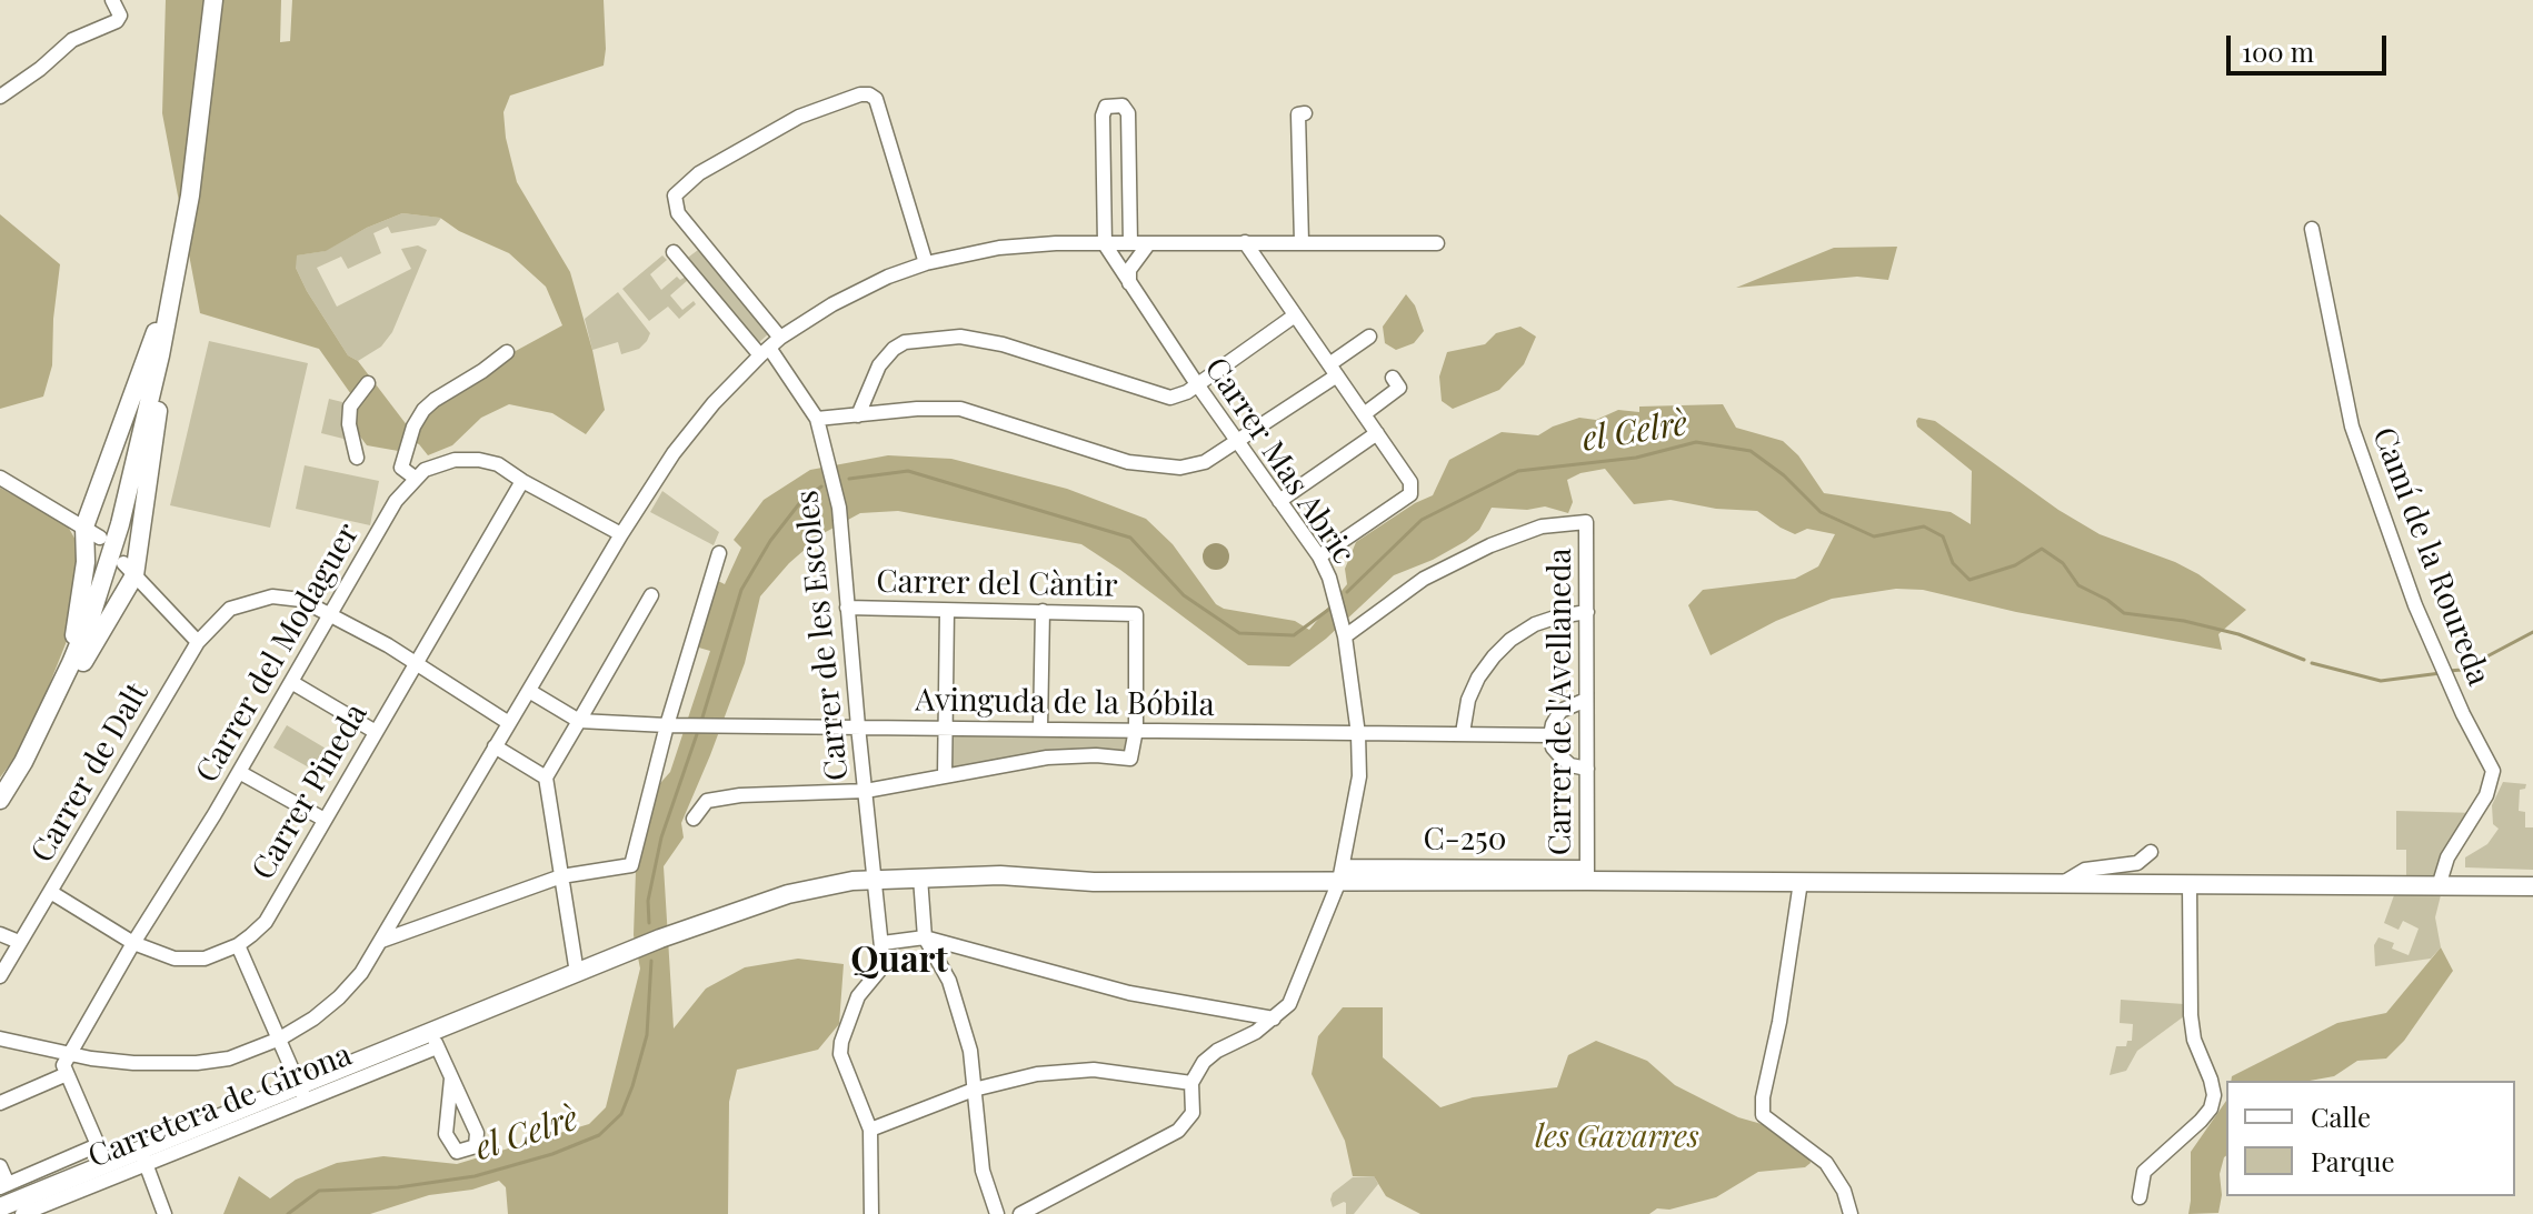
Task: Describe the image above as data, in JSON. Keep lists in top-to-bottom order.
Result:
{
  "streets": {
    "main road": ["C-250"],
    "street": [
      "Carrer Mas Abric",
      "Camí de la Roureda",
      "Carrer del Càntir",
      "Carrer de les Escoles",
      "Carrer del Modaguer",
      "Carrer de l'Avellaneda",
      "Avinguda de la Bóbila",
      "Carrer de Dalt",
      "Carrer Pineda",
      "Carretera de Girona"
    ]
  },
  "crossings": [
    ["Carrer Mas Abric", "Carrer de l'Avellaneda"],
    ["Carrer Mas Abric", "Avinguda de la Bóbila"],
    ["Carrer Mas Abric", "C-250"],
    ["Camí de la Roureda", "C-250"],
    ["Carrer del Càntir", "Carrer de les Escoles"],
    ["Carrer del Càntir", "Avinguda de la Bóbila"],
    ["Carrer de les Escoles", "Avinguda de la Bóbila"],
    ["Carrer de les Escoles", "C-250"],
    ["Carrer del Modaguer", "Carrer de Dalt"],
    ["Carrer del Modaguer", "Carrer Pineda"],
    ["Carrer de l'Avellaneda", "C-250"],
    ["Carrer de Dalt", "Carrer Pineda"],
    ["C-250", "Carretera de Girona"]
  ],
  "districts": ["Quart"],
  "water": ["el Celrè"],
  "parks": ["les Gavarres"],
  "legend": ["Calle", "Parque"],
  "scale_bar": "100 m"
}
